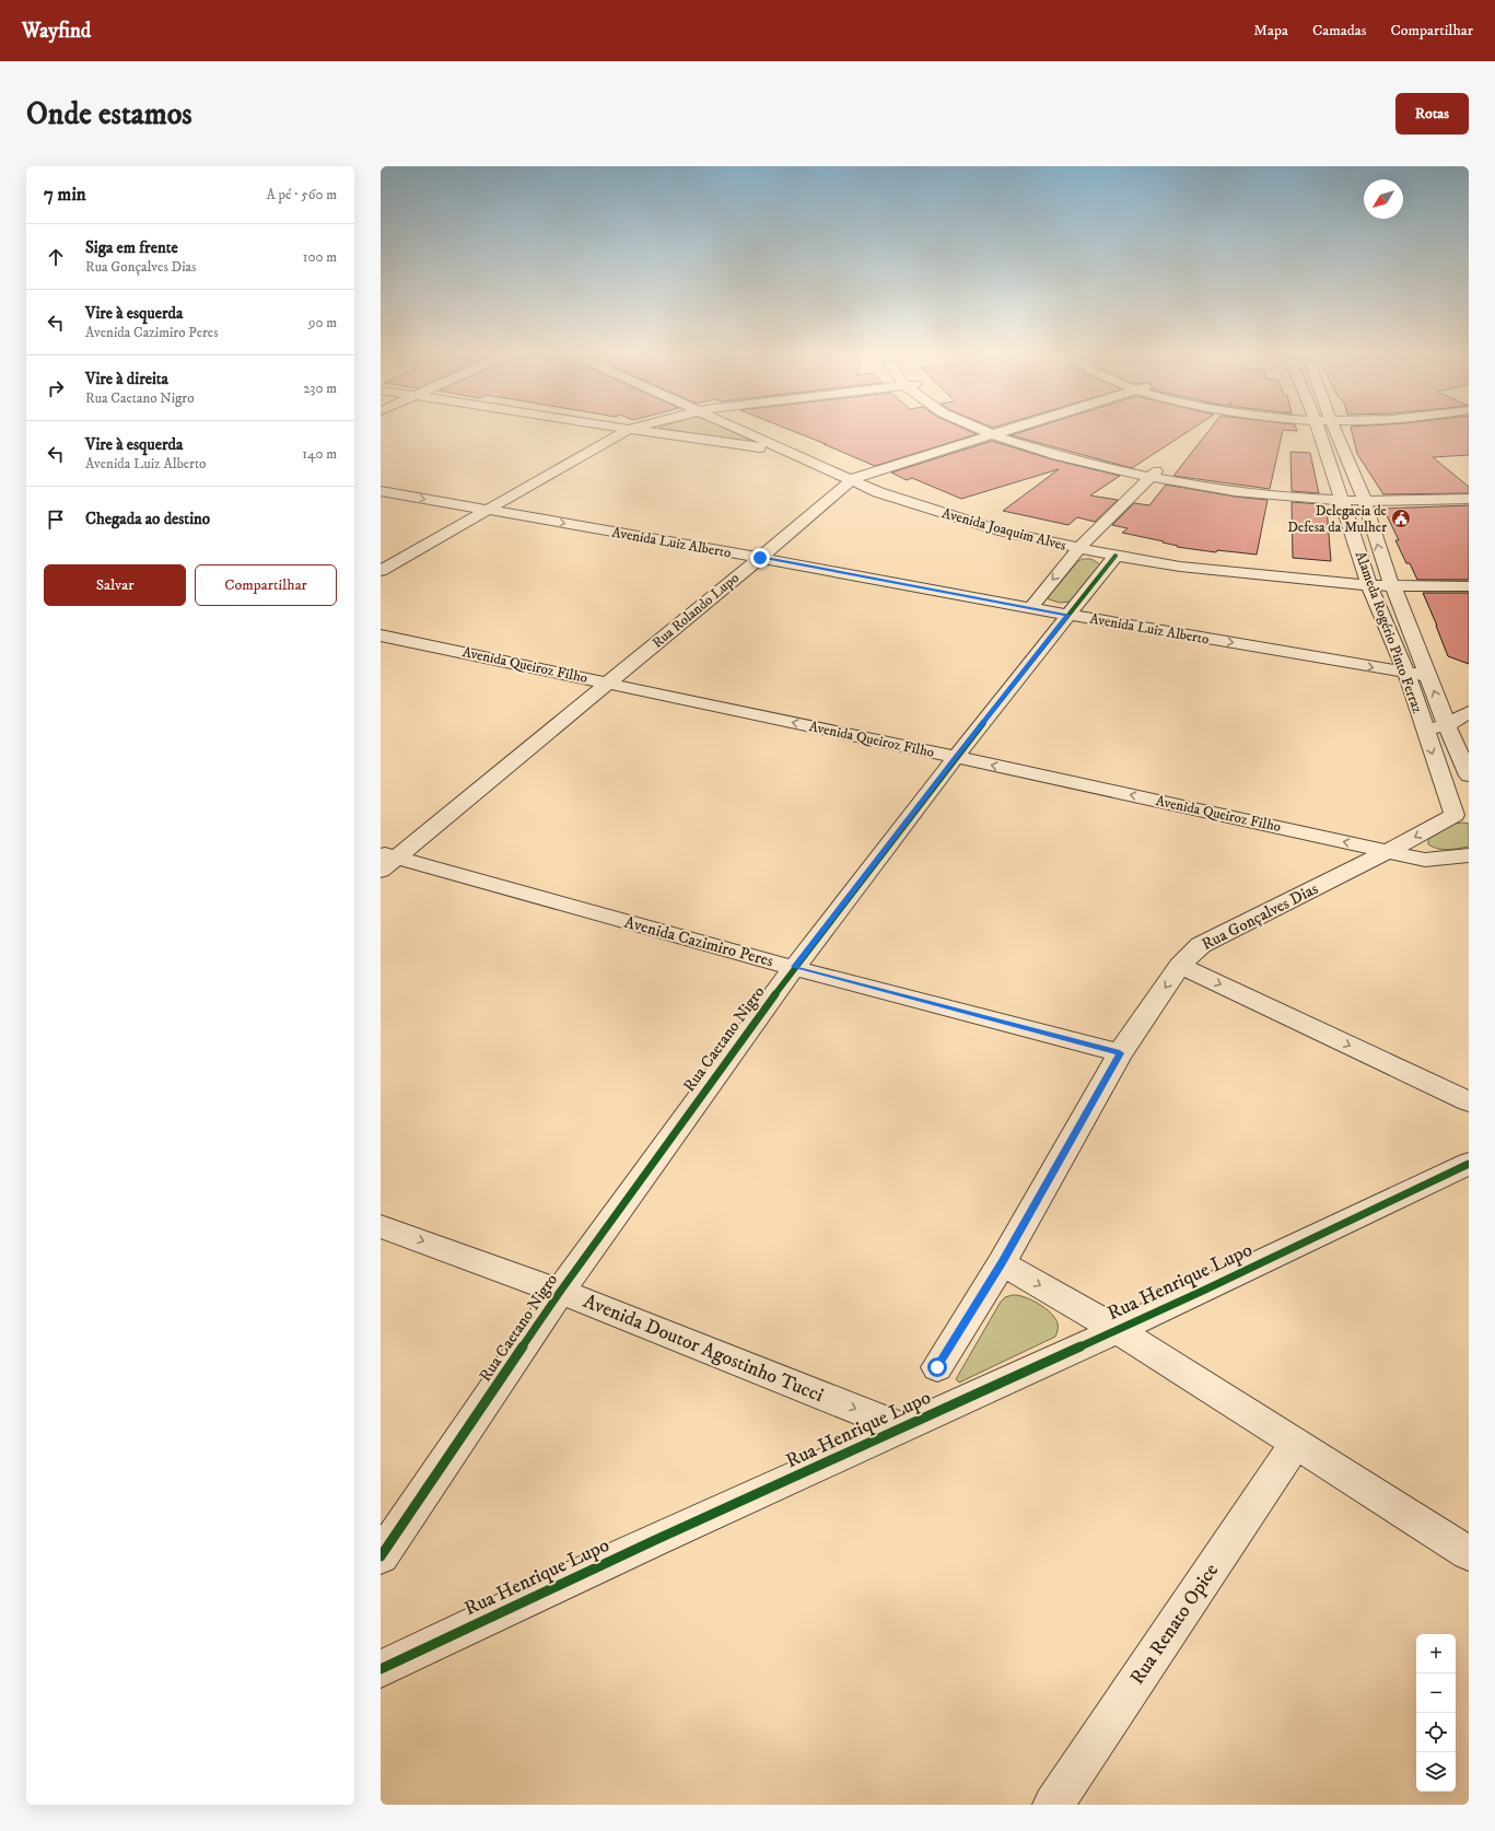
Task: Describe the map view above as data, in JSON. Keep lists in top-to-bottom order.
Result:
{
  "streets": {
    "street": [
      "Avenida Joaquim Alves",
      "Avenida Luiz Alberto",
      "Rua Rolando Lupo",
      "Alameda Rogério Pinto Ferraz",
      "Avenida Queiroz Filho",
      "Rua Gonçalves Dias",
      "Avenida Cazimiro Peres",
      "Rua Caetano Nigro",
      "Rua Henrique Lupo",
      "Avenida Doutor Agostinho Tucci",
      "Rua Renato Opice"
    ]
  },
  "crossings": [
    ["Avenida Joaquim Alves", "Rua Rolando Lupo"],
    ["Avenida Joaquim Alves", "Alameda Rogério Pinto Ferraz"],
    ["Avenida Joaquim Alves", "Rua Caetano Nigro"],
    ["Avenida Luiz Alberto", "Rua Rolando Lupo"],
    ["Avenida Luiz Alberto", "Alameda Rogério Pinto Ferraz"],
    ["Avenida Luiz Alberto", "Rua Caetano Nigro"],
    ["Rua Rolando Lupo", "Avenida Queiroz Filho"],
    ["Rua Rolando Lupo", "Avenida Cazimiro Peres"],
    ["Alameda Rogério Pinto Ferraz", "Rua Gonçalves Dias"],
    ["Avenida Queiroz Filho", "Rua Gonçalves Dias"],
    ["Avenida Queiroz Filho", "Rua Caetano Nigro"],
    ["Rua Gonçalves Dias", "Avenida Cazimiro Peres"],
    ["Avenida Cazimiro Peres", "Rua Caetano Nigro"],
    ["Rua Caetano Nigro", "Avenida Doutor Agostinho Tucci"],
    ["Rua Henrique Lupo", "Avenida Doutor Agostinho Tucci"]
  ],
  "one_way": ["Avenida Queiroz Filho", "Avenida Doutor Agostinho Tucci"],
  "places": {
    "public building": ["Delegacia de Defesa da Mulher"]
  },
  "north": "bottom left",
  "page": {
    "header": "Wayfind",
    "nav": ["Mapa", "Camadas", "Compartilhar"],
    "buttons": [
      "Rotas",
      ["Salvar", "Compartilhar"]
    ],
    "title": "Onde estamos",
    "heading": ["7 min", "A pé · 560 m"],
    "list": [
      ["Siga em frente", "Rua Gonçalves Dias", "100 m"],
      ["Vire à esquerda", "Avenida Cazimiro Peres", "90 m"],
      ["Vire à direita", "Rua Caetano Nigro", "230 m"],
      ["Vire à esquerda", "Avenida Luiz Alberto", "140 m"],
      "Chegada ao destino"
    ],
    "map_buttons": ["+", "−"]
  }
}
